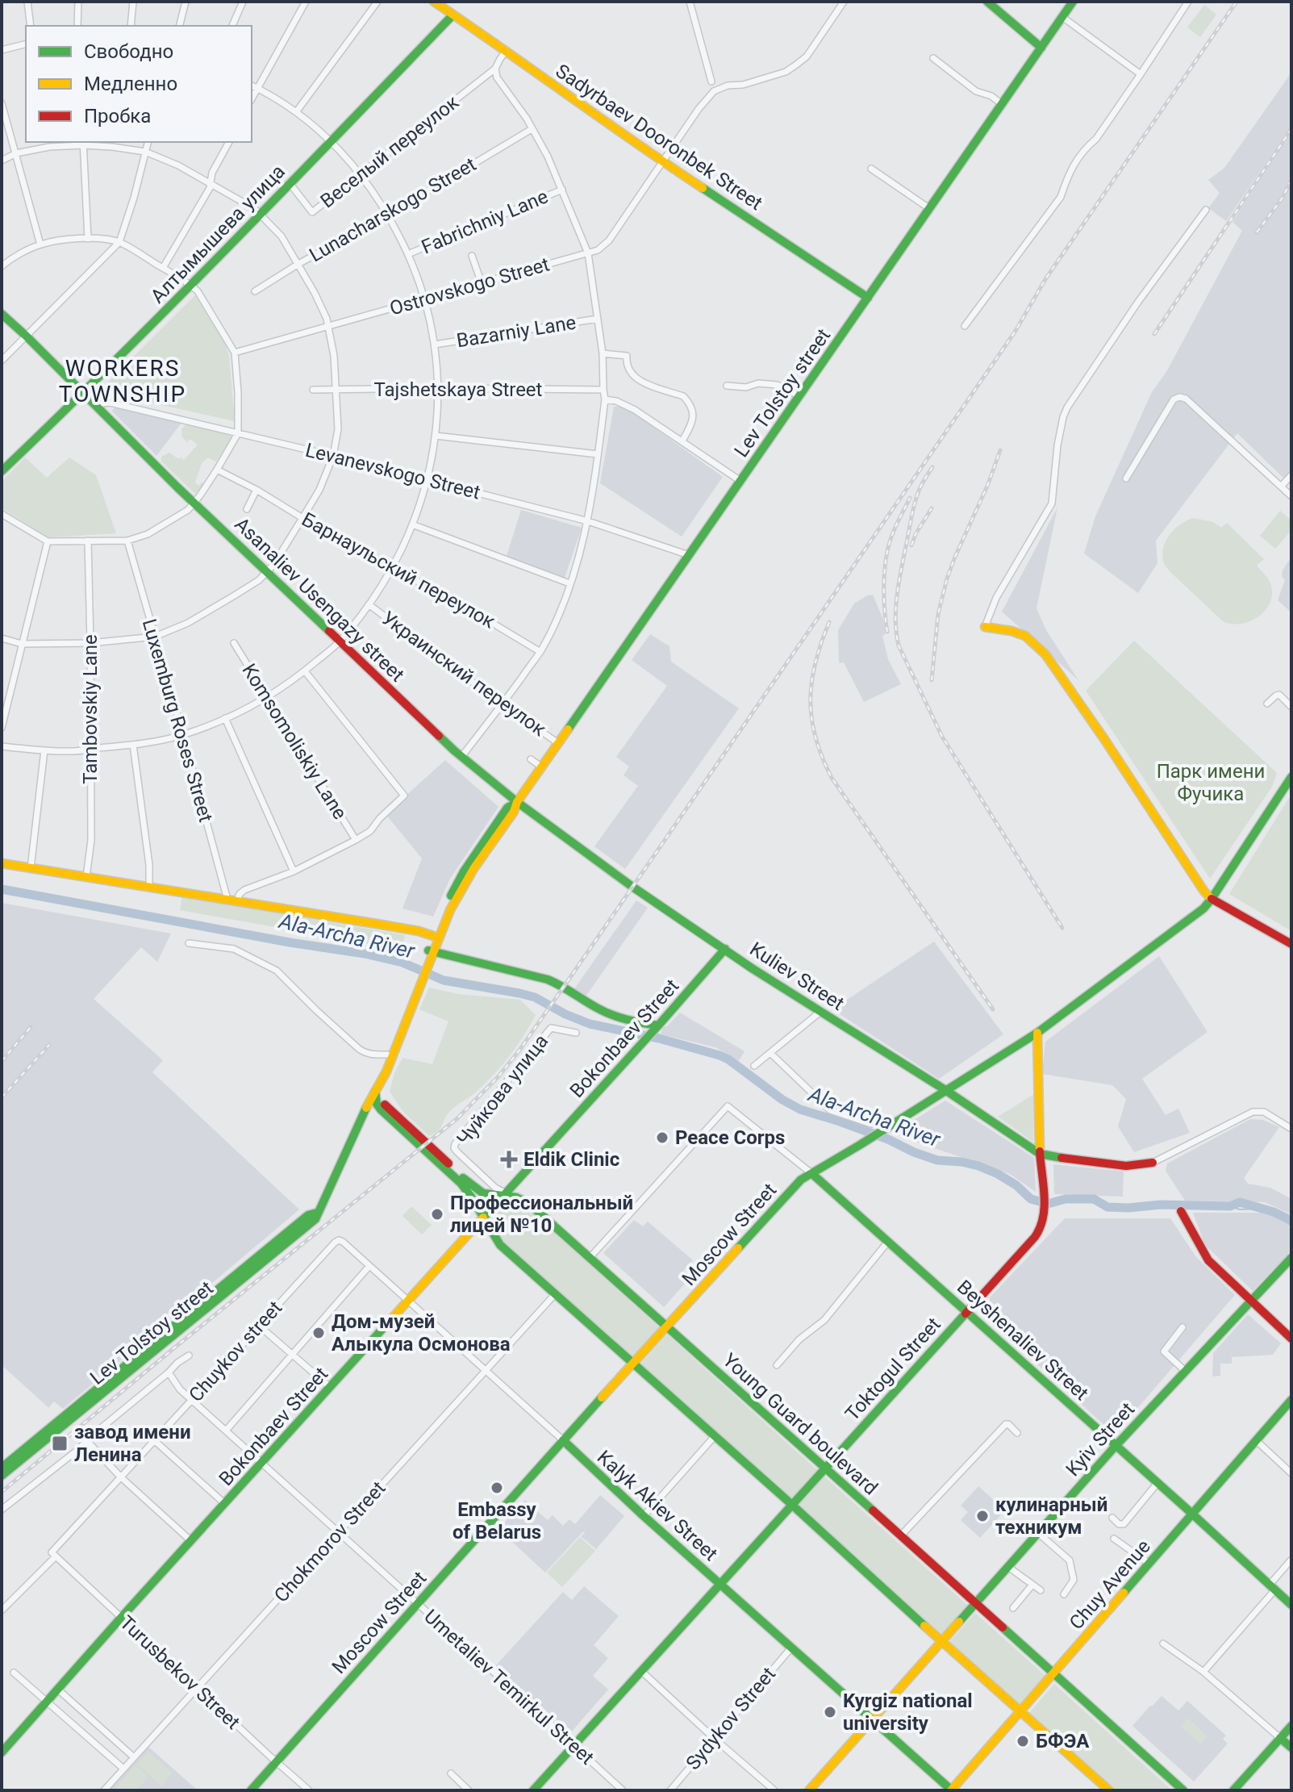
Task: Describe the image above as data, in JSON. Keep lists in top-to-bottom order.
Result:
{
  "streets": {
    "main road": [
      "Sadyrbaev Dooronbek Street",
      "Алтымышева улица",
      "Lev Tolstoy street",
      "Asanaliev Usengazy street",
      "Kuliev Street",
      "Bokonbaev Street",
      "Moscow Street",
      "Beyshenaliev Street",
      "Toktogul Street",
      "Young Guard boulevard",
      "Kyiv Street",
      "Kalyk Akiev Street",
      "Chuy Avenue"
    ],
    "street": [
      "Веселый переулок",
      "Lunacharskogo Street",
      "Fabrichniy Lane",
      "Ostrovskogo Street",
      "Bazarniy Lane",
      "Tajshetskaya Street",
      "Levanevskogo Street",
      "Барнаульский переулок",
      "Украинский переулок",
      "Tambovskiy Lane",
      "Luxemburg Roses Street",
      "Komsomoliskiy Lane",
      "Чуйкова улица",
      "Chuykov street",
      "Chokmorov Street",
      "Turusbekov Street",
      "Umetaliev Temirkul Street",
      "Sydykov Street"
    ]
  },
  "crossings": [
    ["Sadyrbaev Dooronbek Street", "Алтымышева улица"],
    ["Sadyrbaev Dooronbek Street", "Ostrovskogo Street"],
    ["Sadyrbaev Dooronbek Street", "Lev Tolstoy street"],
    ["Веселый переулок", "Алтымышева улица"],
    ["Алтымышева улица", "Asanaliev Usengazy street"],
    ["Lev Tolstoy street", "Levanevskogo Street"],
    ["Lev Tolstoy street", "Asanaliev Usengazy street"],
    ["Lev Tolstoy street", "Украинский переулок"],
    ["Levanevskogo Street", "Asanaliev Usengazy street"],
    ["Asanaliev Usengazy street", "Kuliev Street"],
    ["Kuliev Street", "Bokonbaev Street"],
    ["Kuliev Street", "Moscow Street"],
    ["Kuliev Street", "Toktogul Street"],
    ["Bokonbaev Street", "Чуйкова улица"],
    ["Bokonbaev Street", "Young Guard boulevard"],
    ["Bokonbaev Street", "Kalyk Akiev Street"],
    ["Bokonbaev Street", "Turusbekov Street"],
    ["Bokonbaev Street", "Umetaliev Temirkul Street"],
    ["Чуйкова улица", "Young Guard boulevard"],
    ["Moscow Street", "Beyshenaliev Street"],
    ["Moscow Street", "Toktogul Street"],
    ["Moscow Street", "Young Guard boulevard"],
    ["Moscow Street", "Kalyk Akiev Street"],
    ["Moscow Street", "Turusbekov Street"],
    ["Moscow Street", "Umetaliev Temirkul Street"],
    ["Beyshenaliev Street", "Toktogul Street"],
    ["Beyshenaliev Street", "Young Guard boulevard"],
    ["Beyshenaliev Street", "Kyiv Street"],
    ["Beyshenaliev Street", "Chuy Avenue"],
    ["Chuykov street", "Kalyk Akiev Street"],
    ["Chuykov street", "Turusbekov Street"],
    ["Chuykov street", "Umetaliev Temirkul Street"],
    ["Toktogul Street", "Young Guard boulevard"],
    ["Toktogul Street", "Kalyk Akiev Street"],
    ["Toktogul Street", "Umetaliev Temirkul Street"],
    ["Young Guard boulevard", "Kyiv Street"],
    ["Young Guard boulevard", "Chuy Avenue"],
    ["Kyiv Street", "Kalyk Akiev Street"],
    ["Kalyk Akiev Street", "Chokmorov Street"],
    ["Kalyk Akiev Street", "Chuy Avenue"],
    ["Kalyk Akiev Street", "Sydykov Street"],
    ["Chokmorov Street", "Turusbekov Street"],
    ["Chokmorov Street", "Umetaliev Temirkul Street"]
  ],
  "districts": ["WORKERS TOWNSHIP"],
  "water": ["Ala-Archa River"],
  "parks": ["Парк имени Фучика"],
  "places": {
    "other": [
      "Peace Corps",
      "Профессиональный лицей №10",
      "Дом-музей Алыкула Осмонова",
      "Embassy of Belarus",
      "кулинарный техникум",
      "Kyrgiz national university",
      "БФЭА"
    ],
    "health": ["Eldik Clinic"],
    "transit": ["завод имени Ленина"]
  },
  "legend": ["Свободно", "Медленно", "Пробка"]
}
